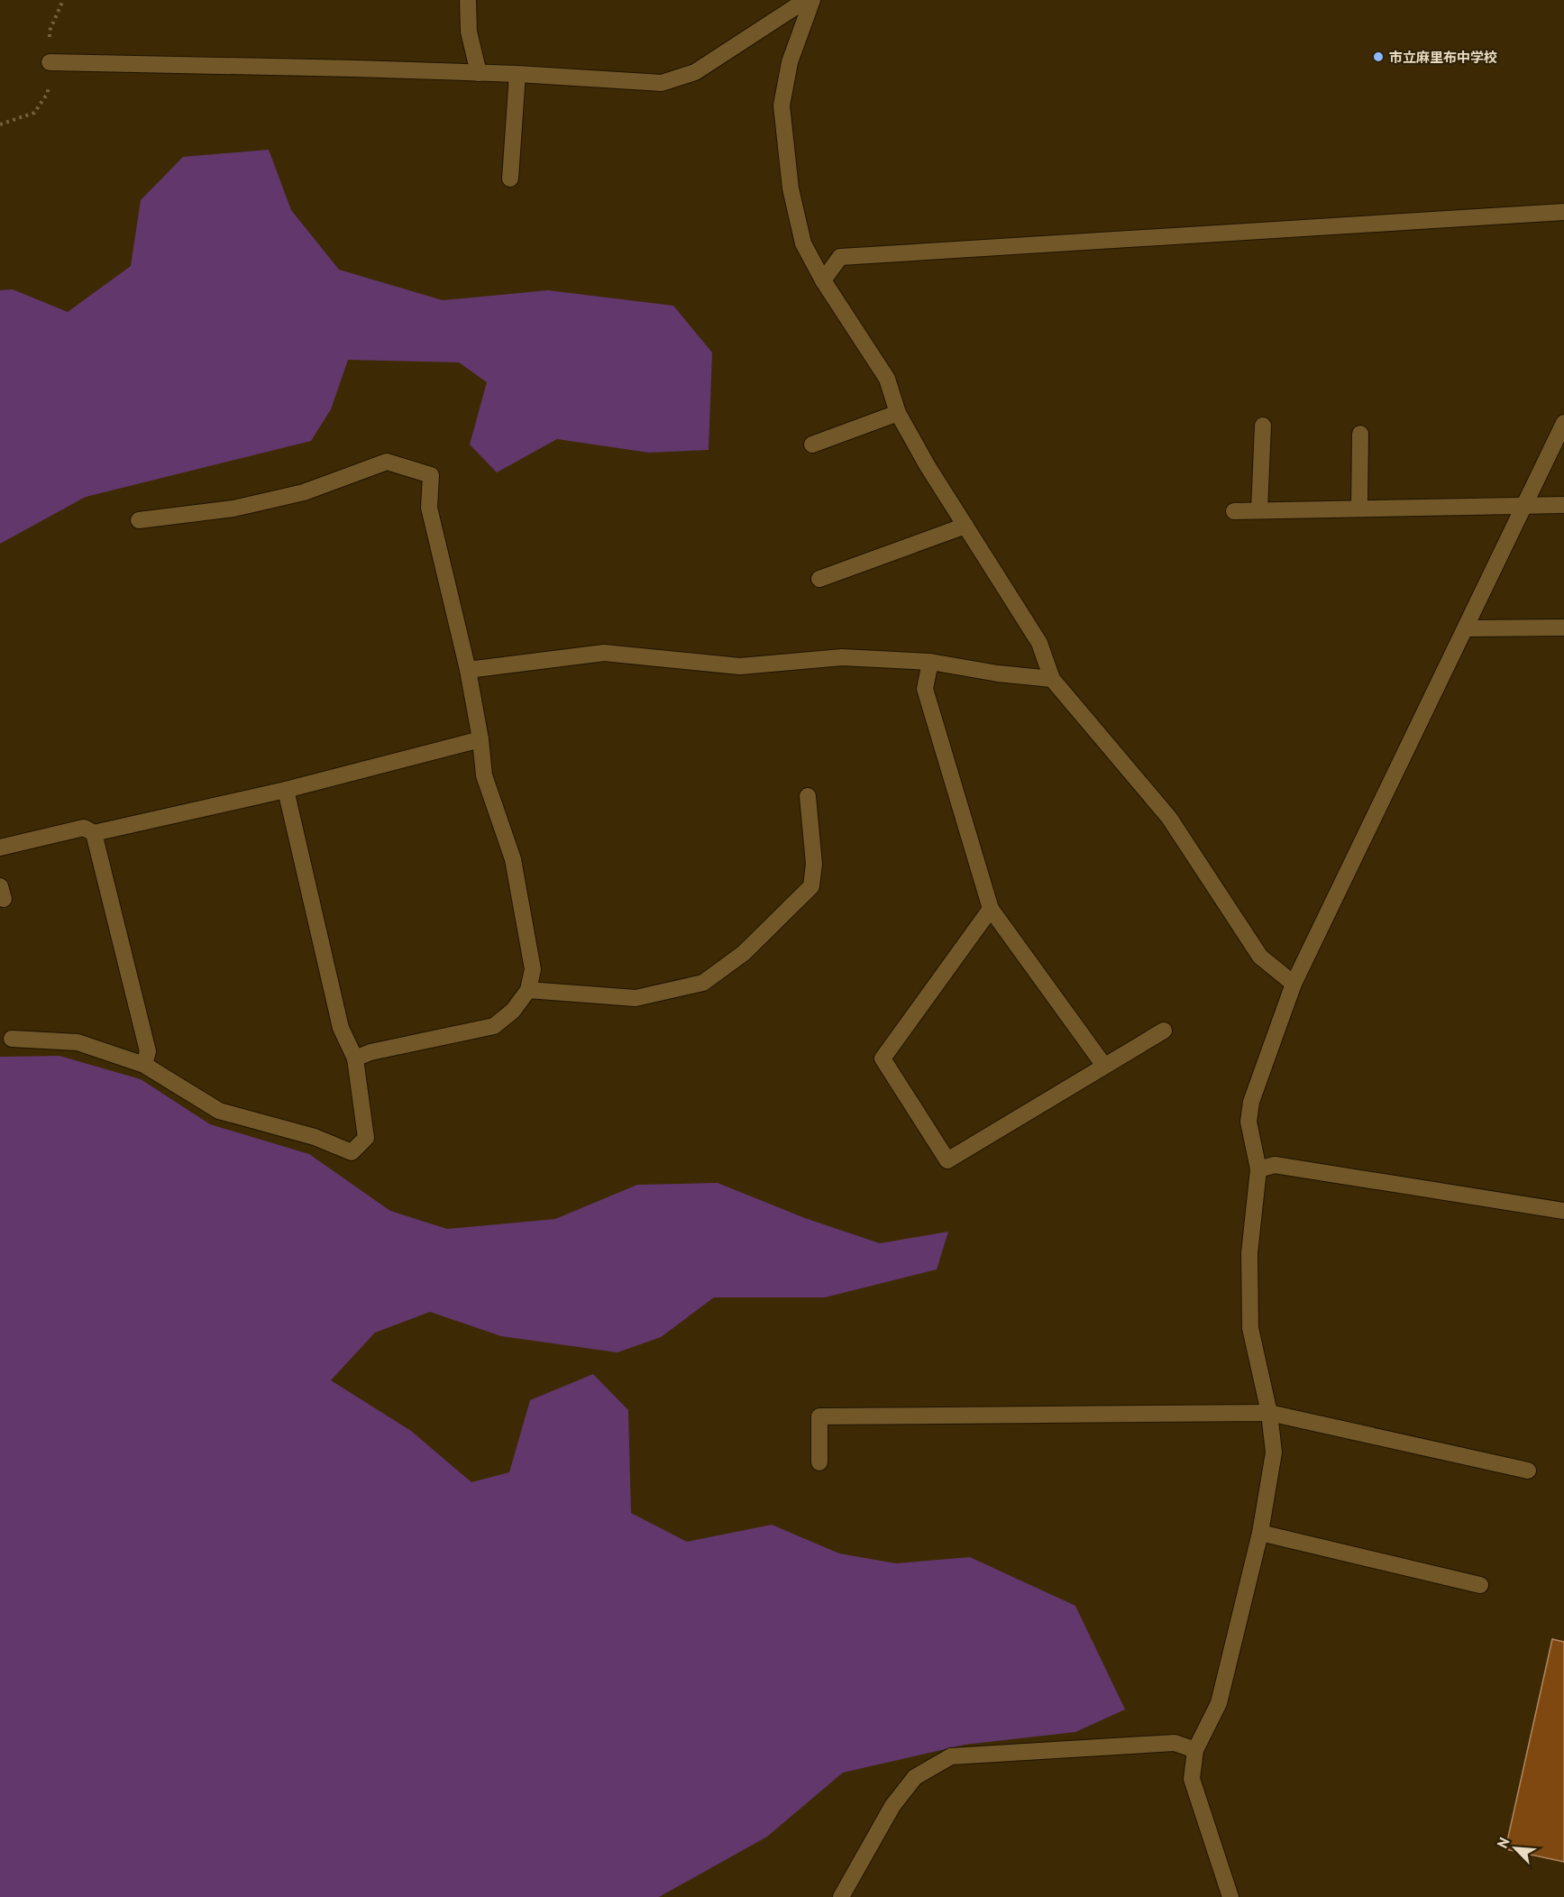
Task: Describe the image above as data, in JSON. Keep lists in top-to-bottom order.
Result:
{
  "places": ["市立麻里布中学校"],
  "north": "top left"
}
